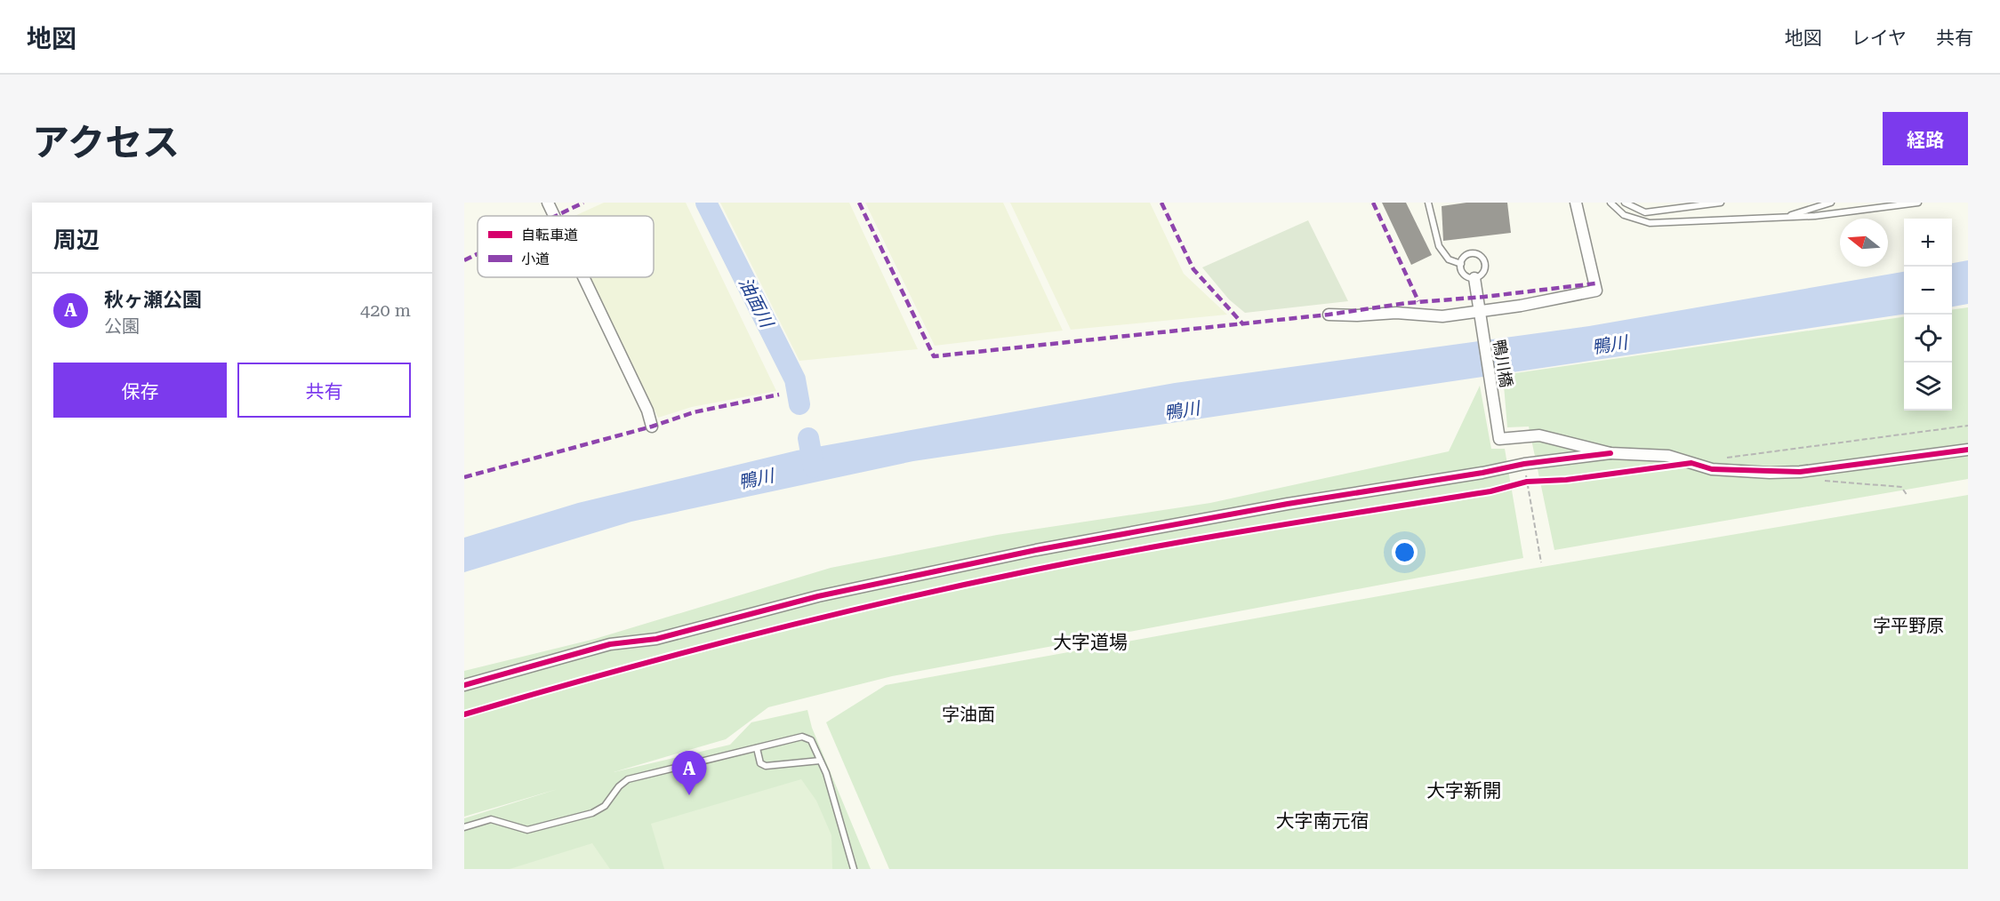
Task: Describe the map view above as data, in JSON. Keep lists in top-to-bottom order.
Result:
{
  "streets": {
    "street": ["鴨川橋"]
  },
  "districts": [
    "字平野原",
    "大字道場",
    "字油面",
    "大字新開",
    "大字南元宿"
  ],
  "water": ["油面川", "鴨川"],
  "legend": ["自転車道", "小道"],
  "north": "left",
  "page": {
    "header": "地図",
    "nav": ["地図", "レイヤ", "共有"],
    "title": "アクセス",
    "buttons": [
      "経路",
      ["保存", "共有"]
    ],
    "heading": "周辺",
    "map_buttons": ["+", "−"],
    "list": [
      {
        "mark": "A",
        "name": "秋ヶ瀬公園",
        "note": "公園",
        "value": "420 m"
      }
    ],
    "pins": "A"
  }
}
